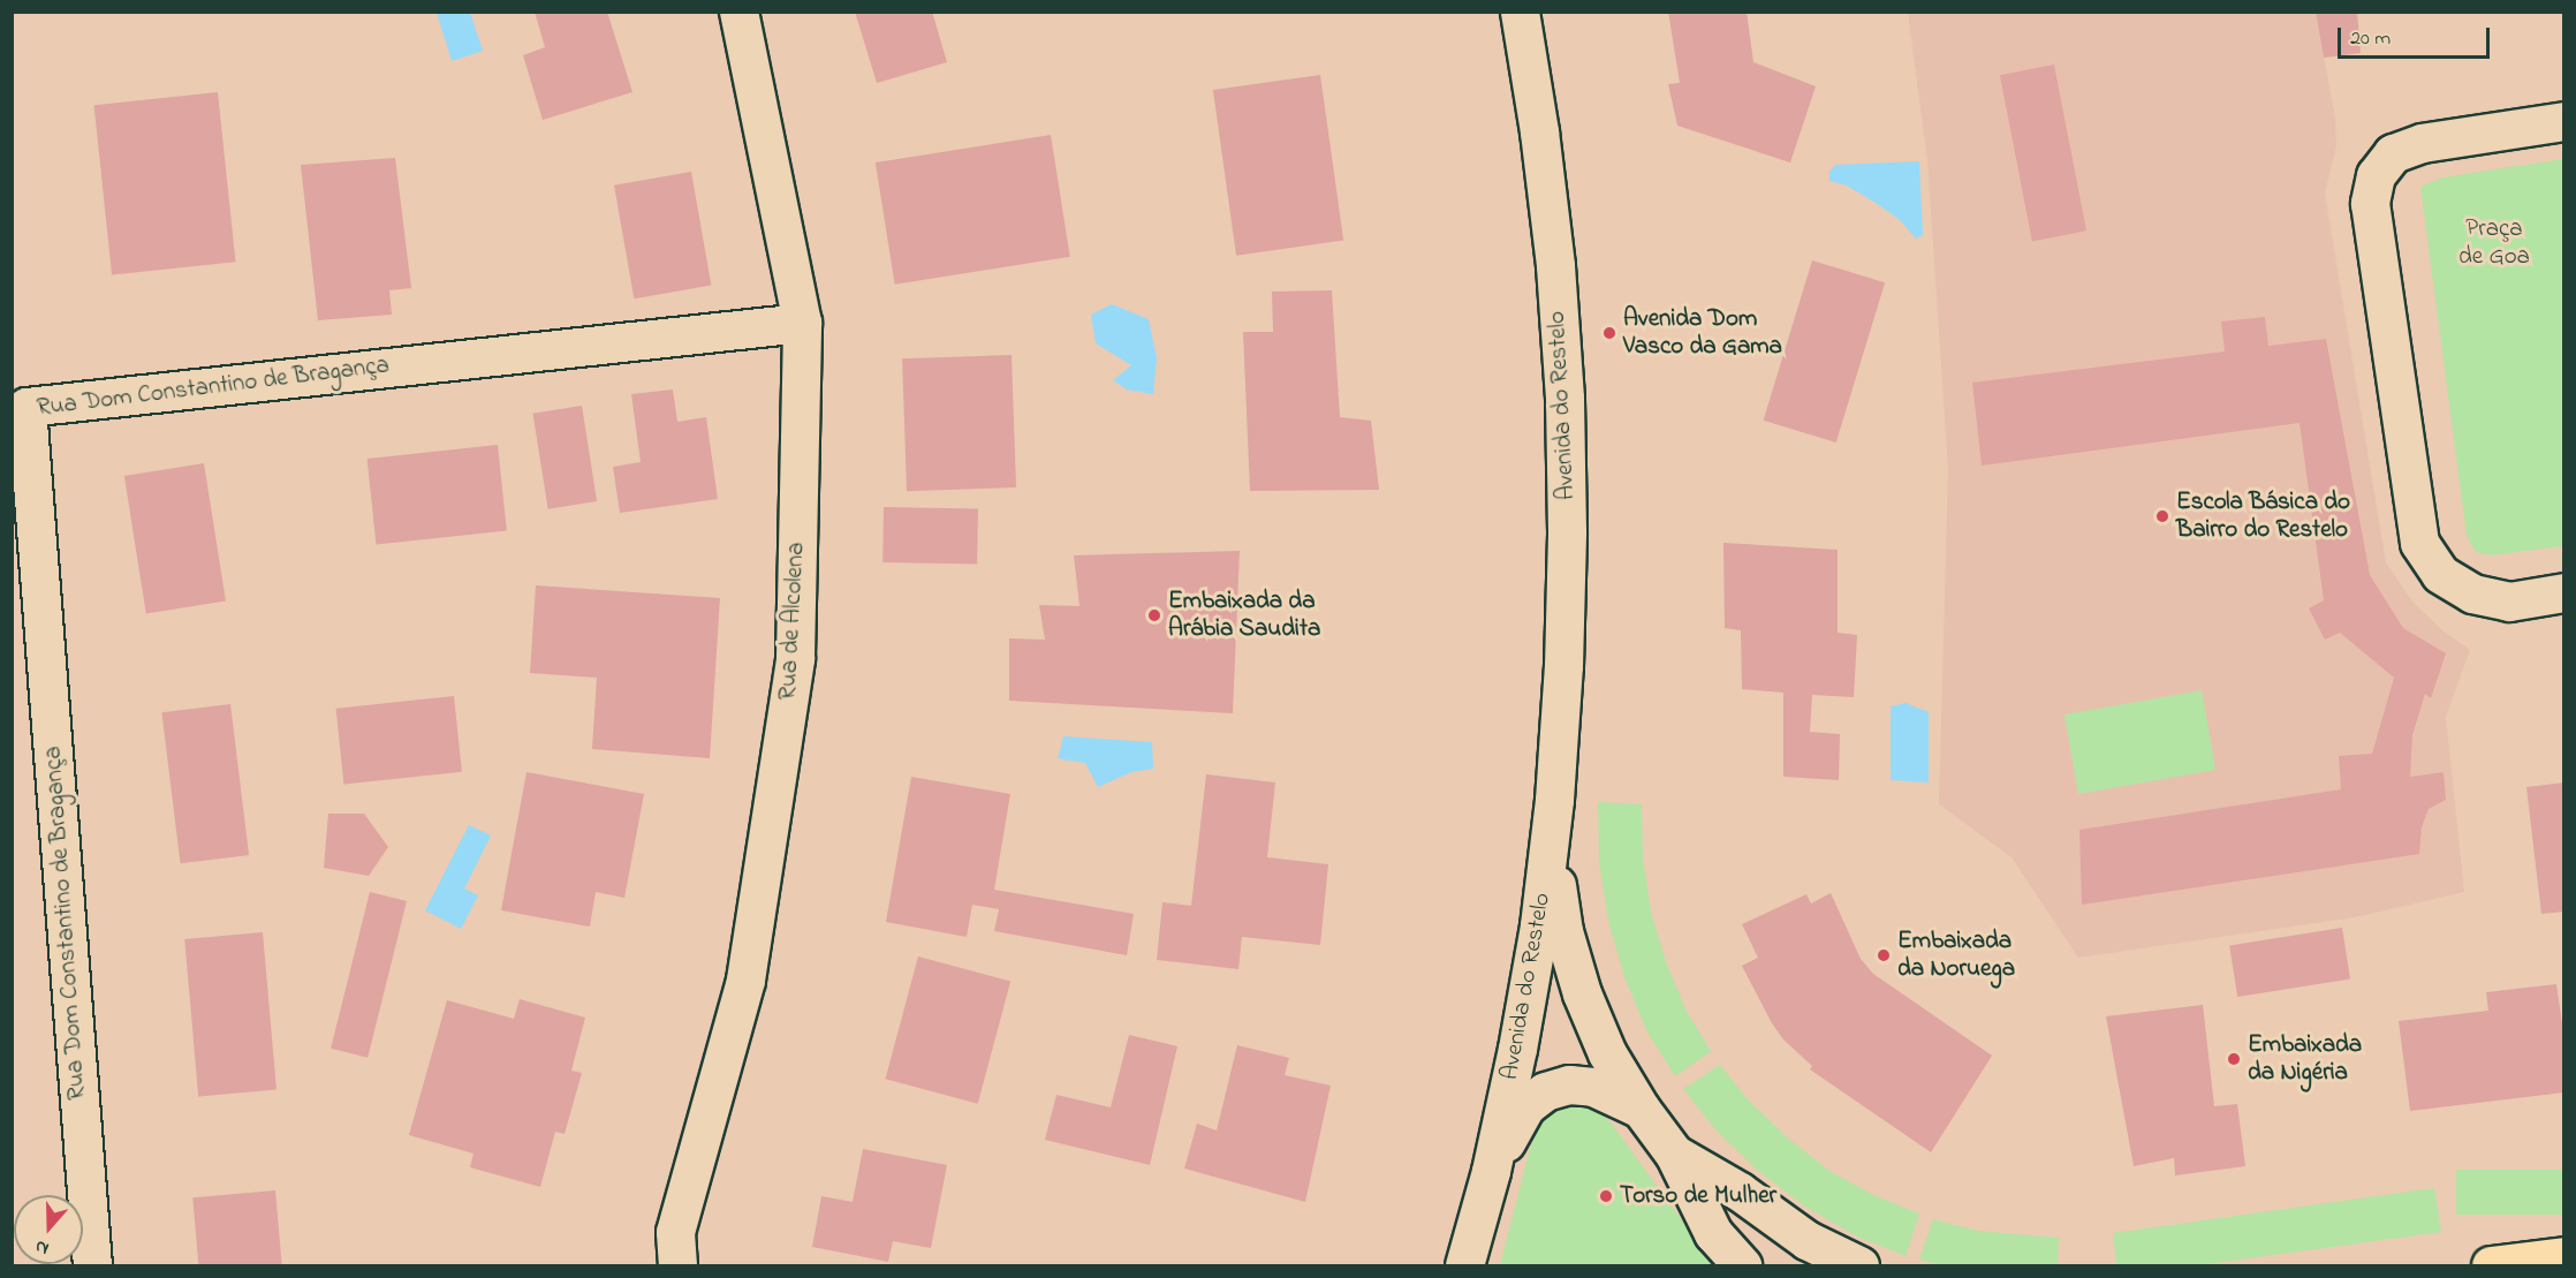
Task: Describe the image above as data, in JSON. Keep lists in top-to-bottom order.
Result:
{
  "streets": {
    "street": ["Rua Dom Constantino de Bragança", "Avenida do Restelo", "Rua de Alcolena"]
  },
  "crossings": [
    ["Rua Dom Constantino de Bragança", "Rua de Alcolena"]
  ],
  "parks": ["Praça de Goa"],
  "places": [
    "Avenida Dom Vasco da Gama",
    "Escola Básica do Bairro do Restelo",
    "Embaixada da Arábia Saudita",
    "Embaixada da Noruega",
    "Embaixada da Nigéria",
    "Torso de Mulher"
  ],
  "scale_bar": "20 m",
  "north": "bottom"
}
